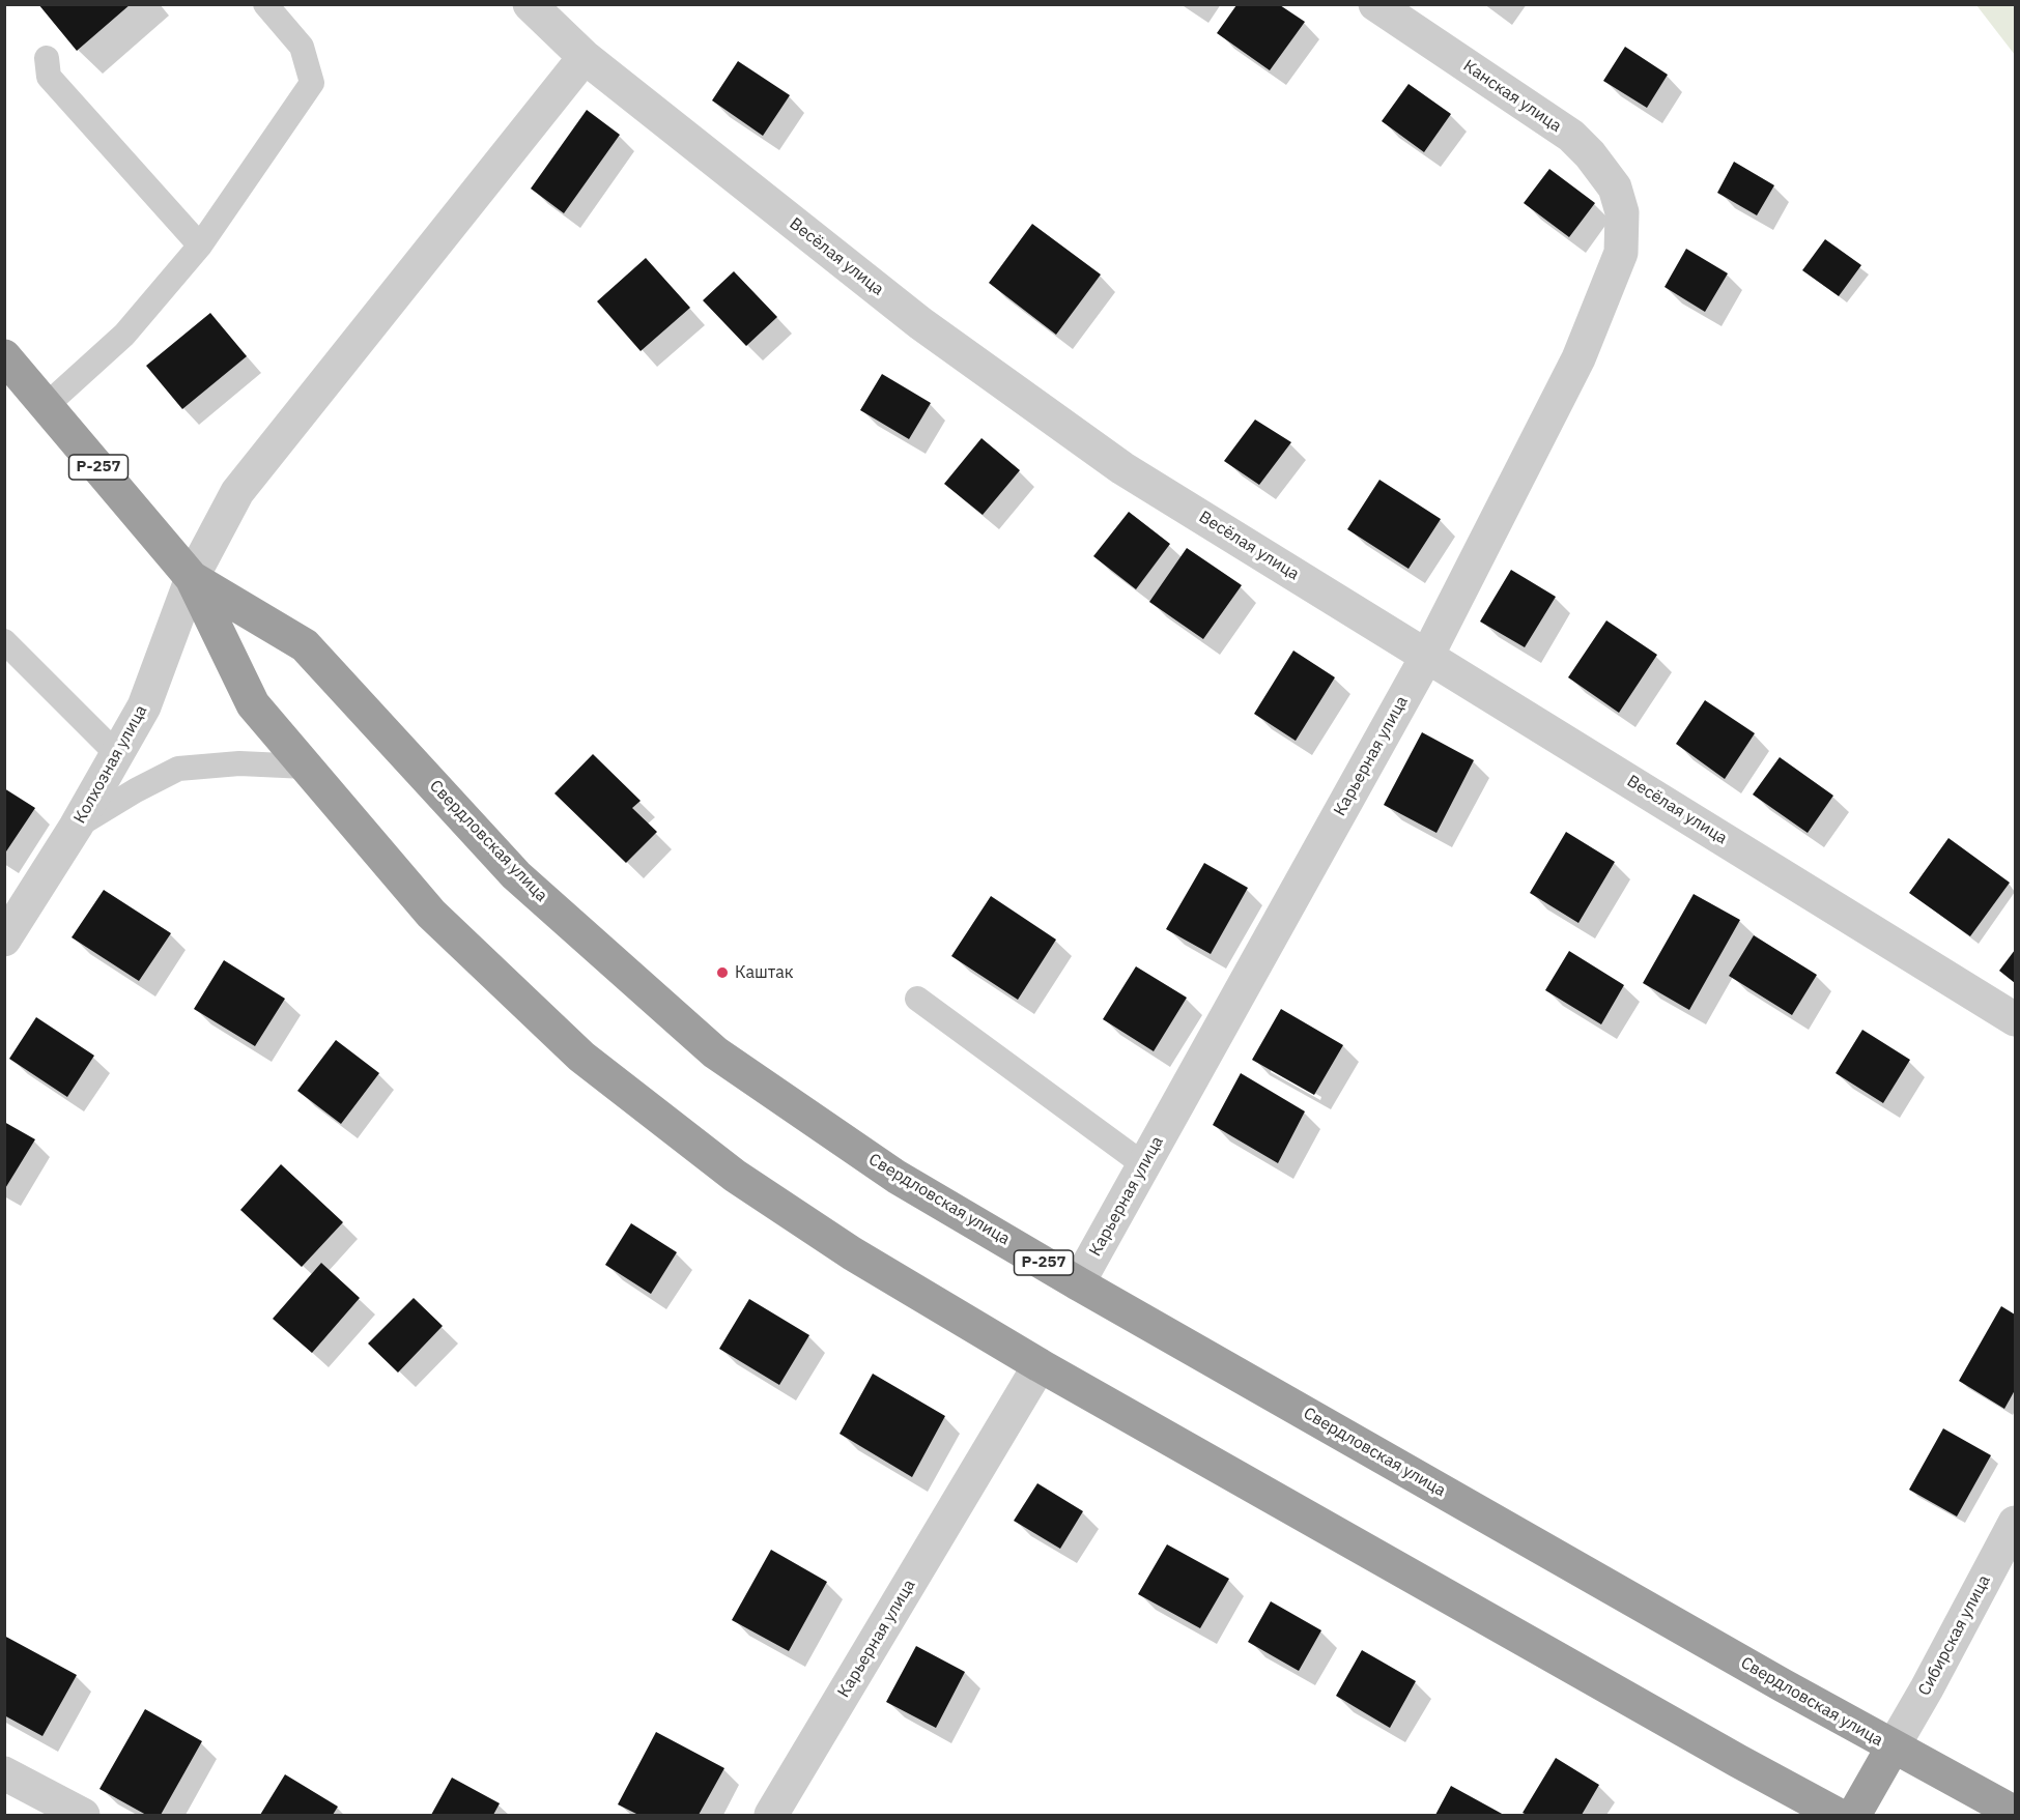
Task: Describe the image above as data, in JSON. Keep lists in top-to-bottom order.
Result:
{
  "streets": {
    "highway": ["Р-257", "Свердловская улица"],
    "street": [
      "Канская улица",
      "Весёлая улица",
      "Карьерная улица",
      "Колхозная улица",
      "Сибирская улица"
    ]
  },
  "crossings": [
    ["Канская улица", "Карьерная улица"],
    ["Весёлая улица", "Карьерная улица"],
    ["Весёлая улица", "Колхозная улица"],
    ["Карьерная улица", "Свердловская улица"],
    ["Колхозная улица", "Свердловская улица"],
    ["Свердловская улица", "Сибирская улица"]
  ],
  "places": ["Каштак"]
}
